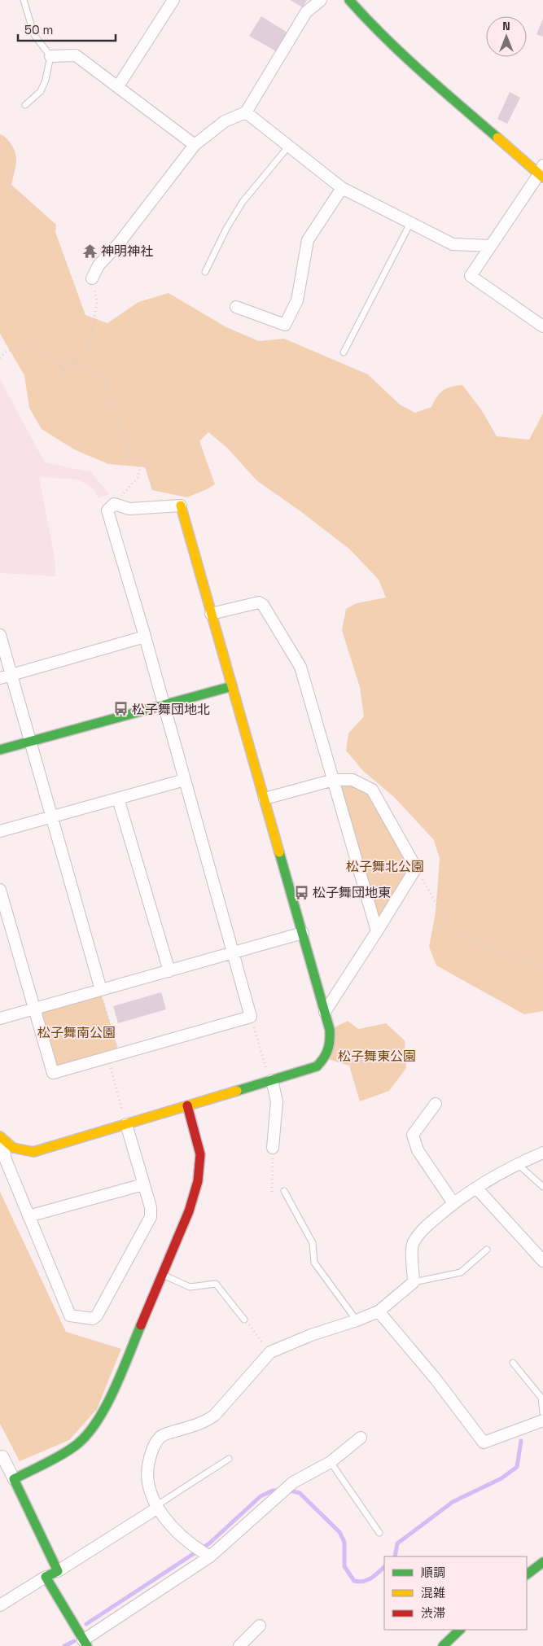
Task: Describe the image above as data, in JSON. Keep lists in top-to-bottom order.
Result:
{
  "parks": ["松子舞北公園", "松子舞南公園", "松子舞東公園"],
  "places": {
    "temple": ["神明神社"],
    "bus stop": ["松子舞団地北", "松子舞団地東"]
  },
  "legend": ["順調", "混雑", "渋滞"],
  "scale_bar": "50 m",
  "north": "top"
}
